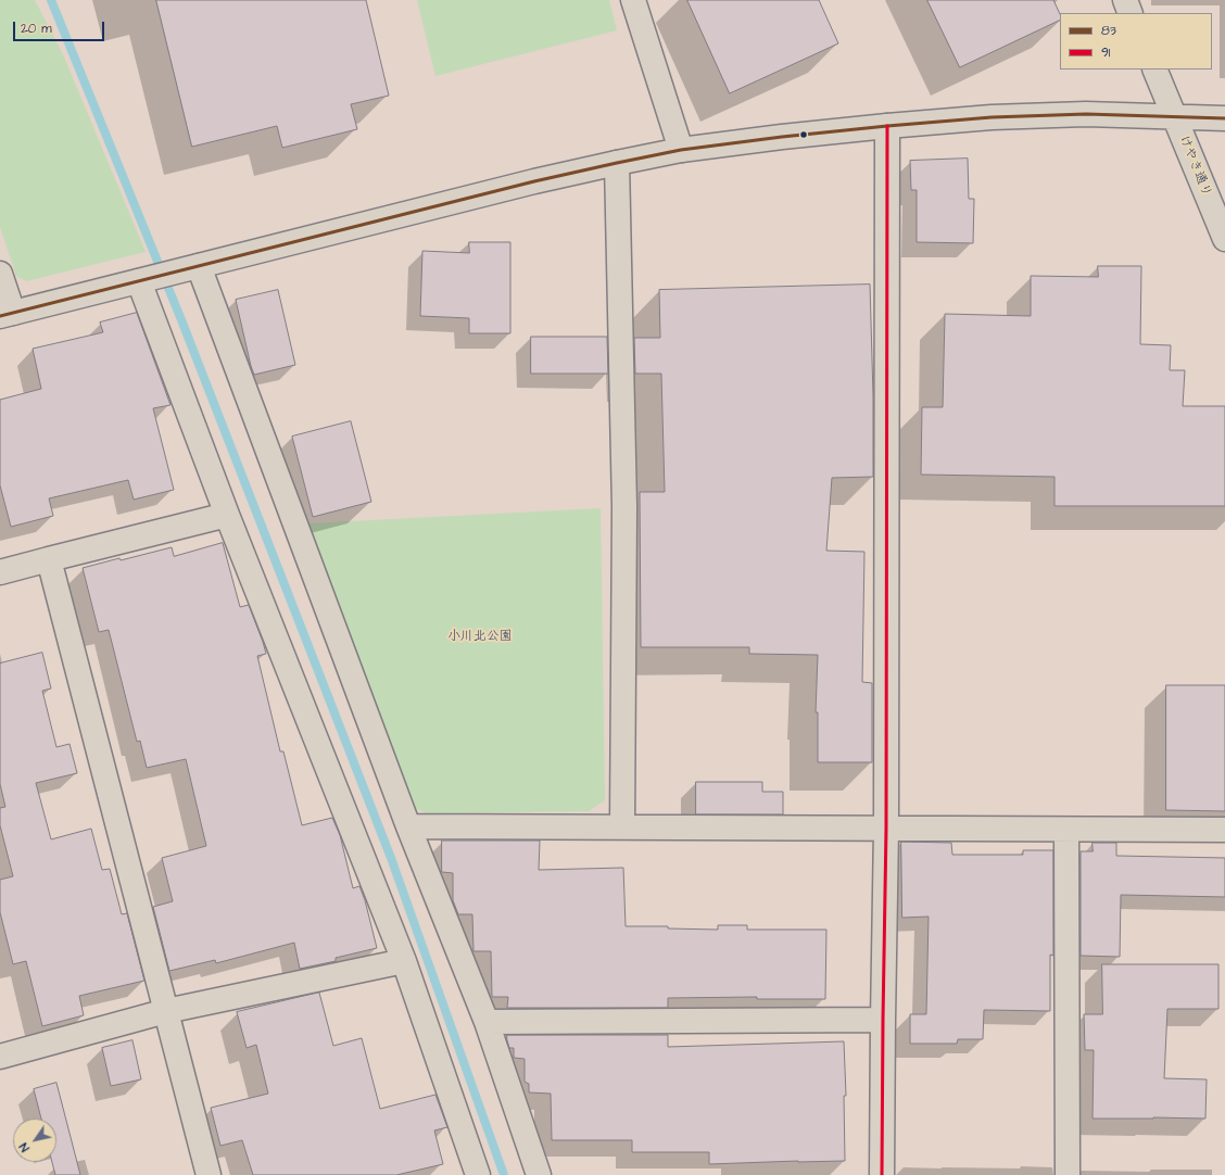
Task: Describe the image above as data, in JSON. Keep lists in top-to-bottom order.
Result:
{
  "streets": {
    "street": ["けやき通り"]
  },
  "parks": ["小川北公園"],
  "lines": ["transit line 83", "transit line 91"],
  "legend": ["83", "91"],
  "scale_bar": "20 m",
  "north": "bottom left"
}
